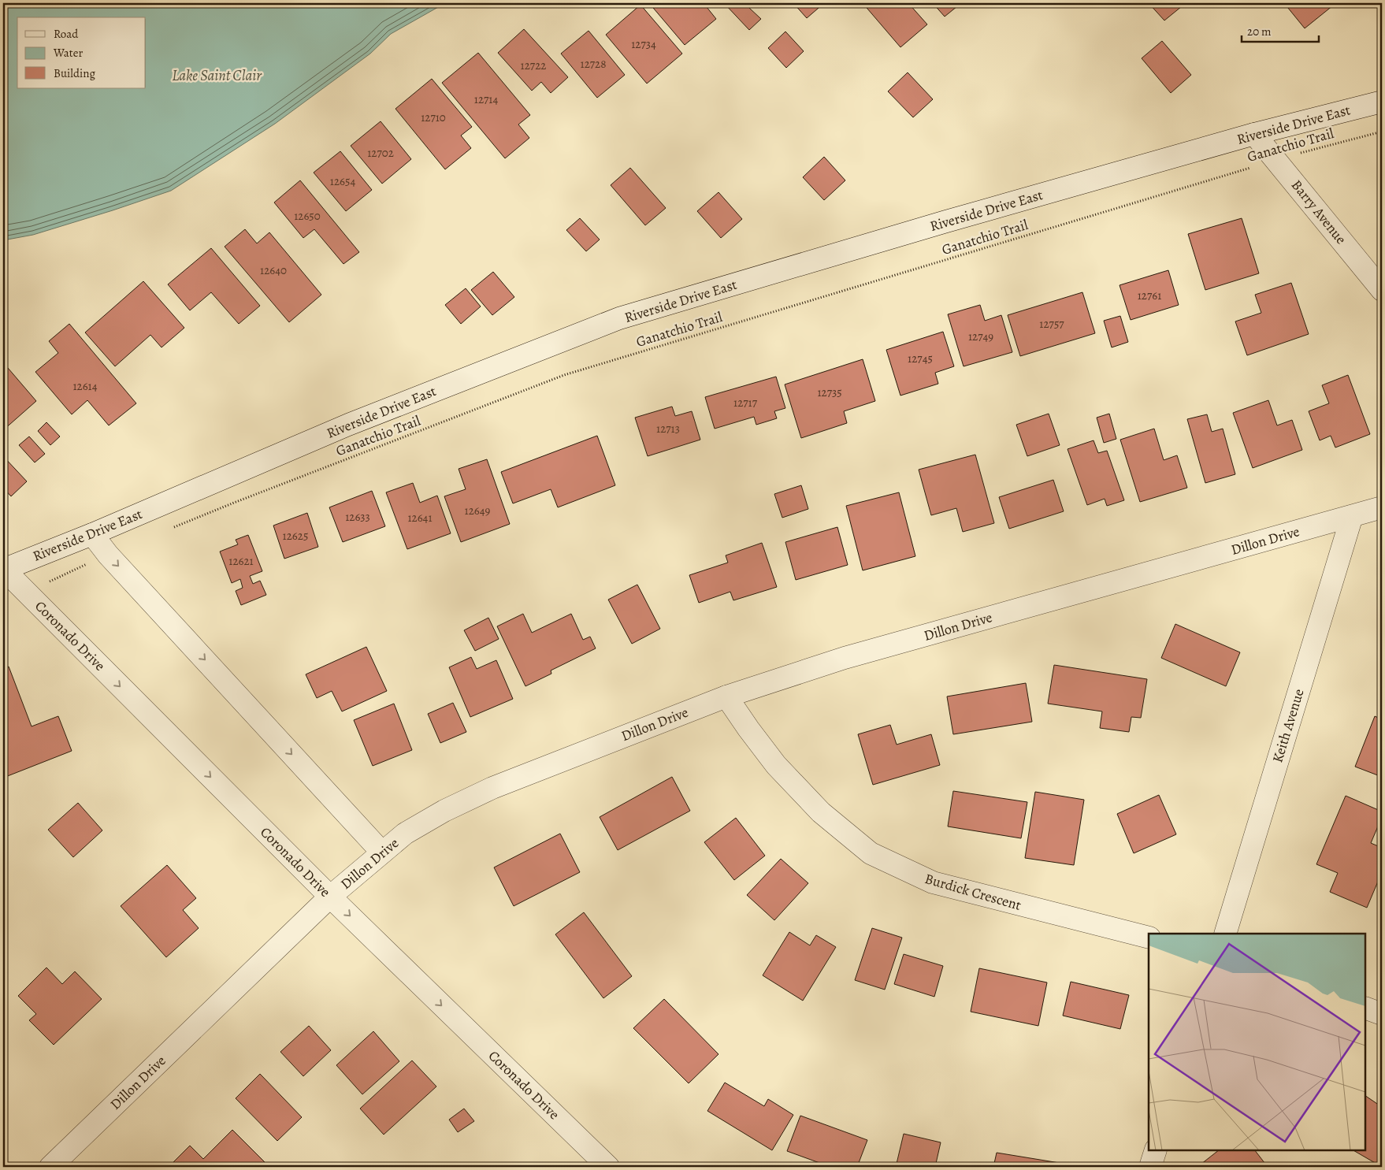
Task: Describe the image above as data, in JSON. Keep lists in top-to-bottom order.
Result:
{
  "streets": {
    "street": [
      "Riverside Drive East",
      "Barry Avenue",
      "Dillon Drive",
      "Coronado Drive",
      "Keith Avenue",
      "Burdick Crescent"
    ],
    "path": ["Ganatchio Trail"]
  },
  "crossings": [
    ["Riverside Drive East", "Barry Avenue"],
    ["Riverside Drive East", "Coronado Drive"],
    ["Ganatchio Trail", "Barry Avenue"],
    ["Dillon Drive", "Coronado Drive"],
    ["Dillon Drive", "Keith Avenue"],
    ["Dillon Drive", "Burdick Crescent"]
  ],
  "water": ["Lake Saint Clair"],
  "house_numbers": [
    "12734",
    "12728",
    "12722",
    "12714",
    "12710",
    "12702",
    "12654",
    "12650",
    "12640",
    "12761",
    "12757",
    "12749",
    "12745",
    "12614",
    "12735",
    "12717",
    "12713",
    "12649",
    "12633",
    "12641",
    "12625",
    "12621"
  ],
  "legend": ["Road", "Water", "Building"],
  "scale_bar": "20 m"
}
